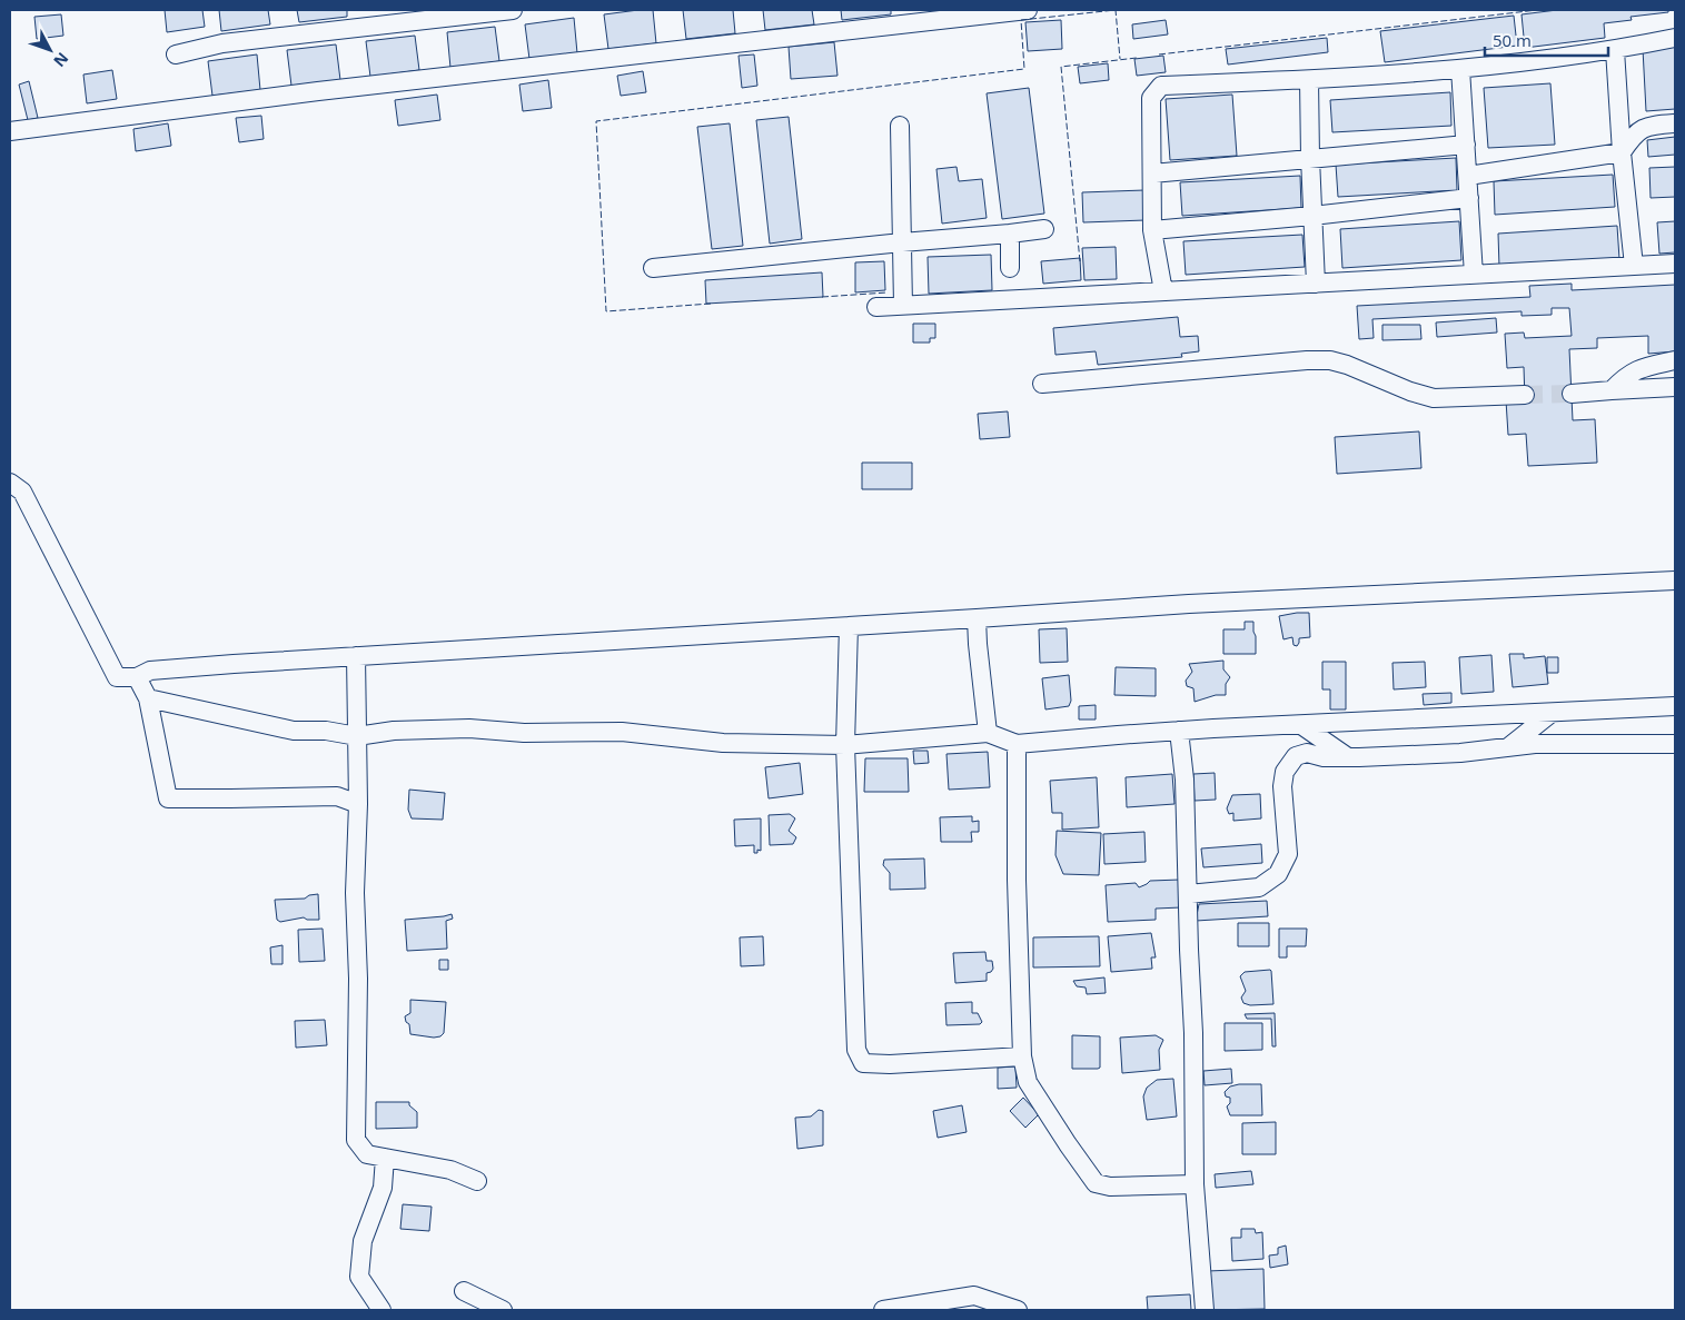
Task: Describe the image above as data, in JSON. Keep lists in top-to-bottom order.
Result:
{
  "scale_bar": "50 m",
  "north": "bottom right"
}
